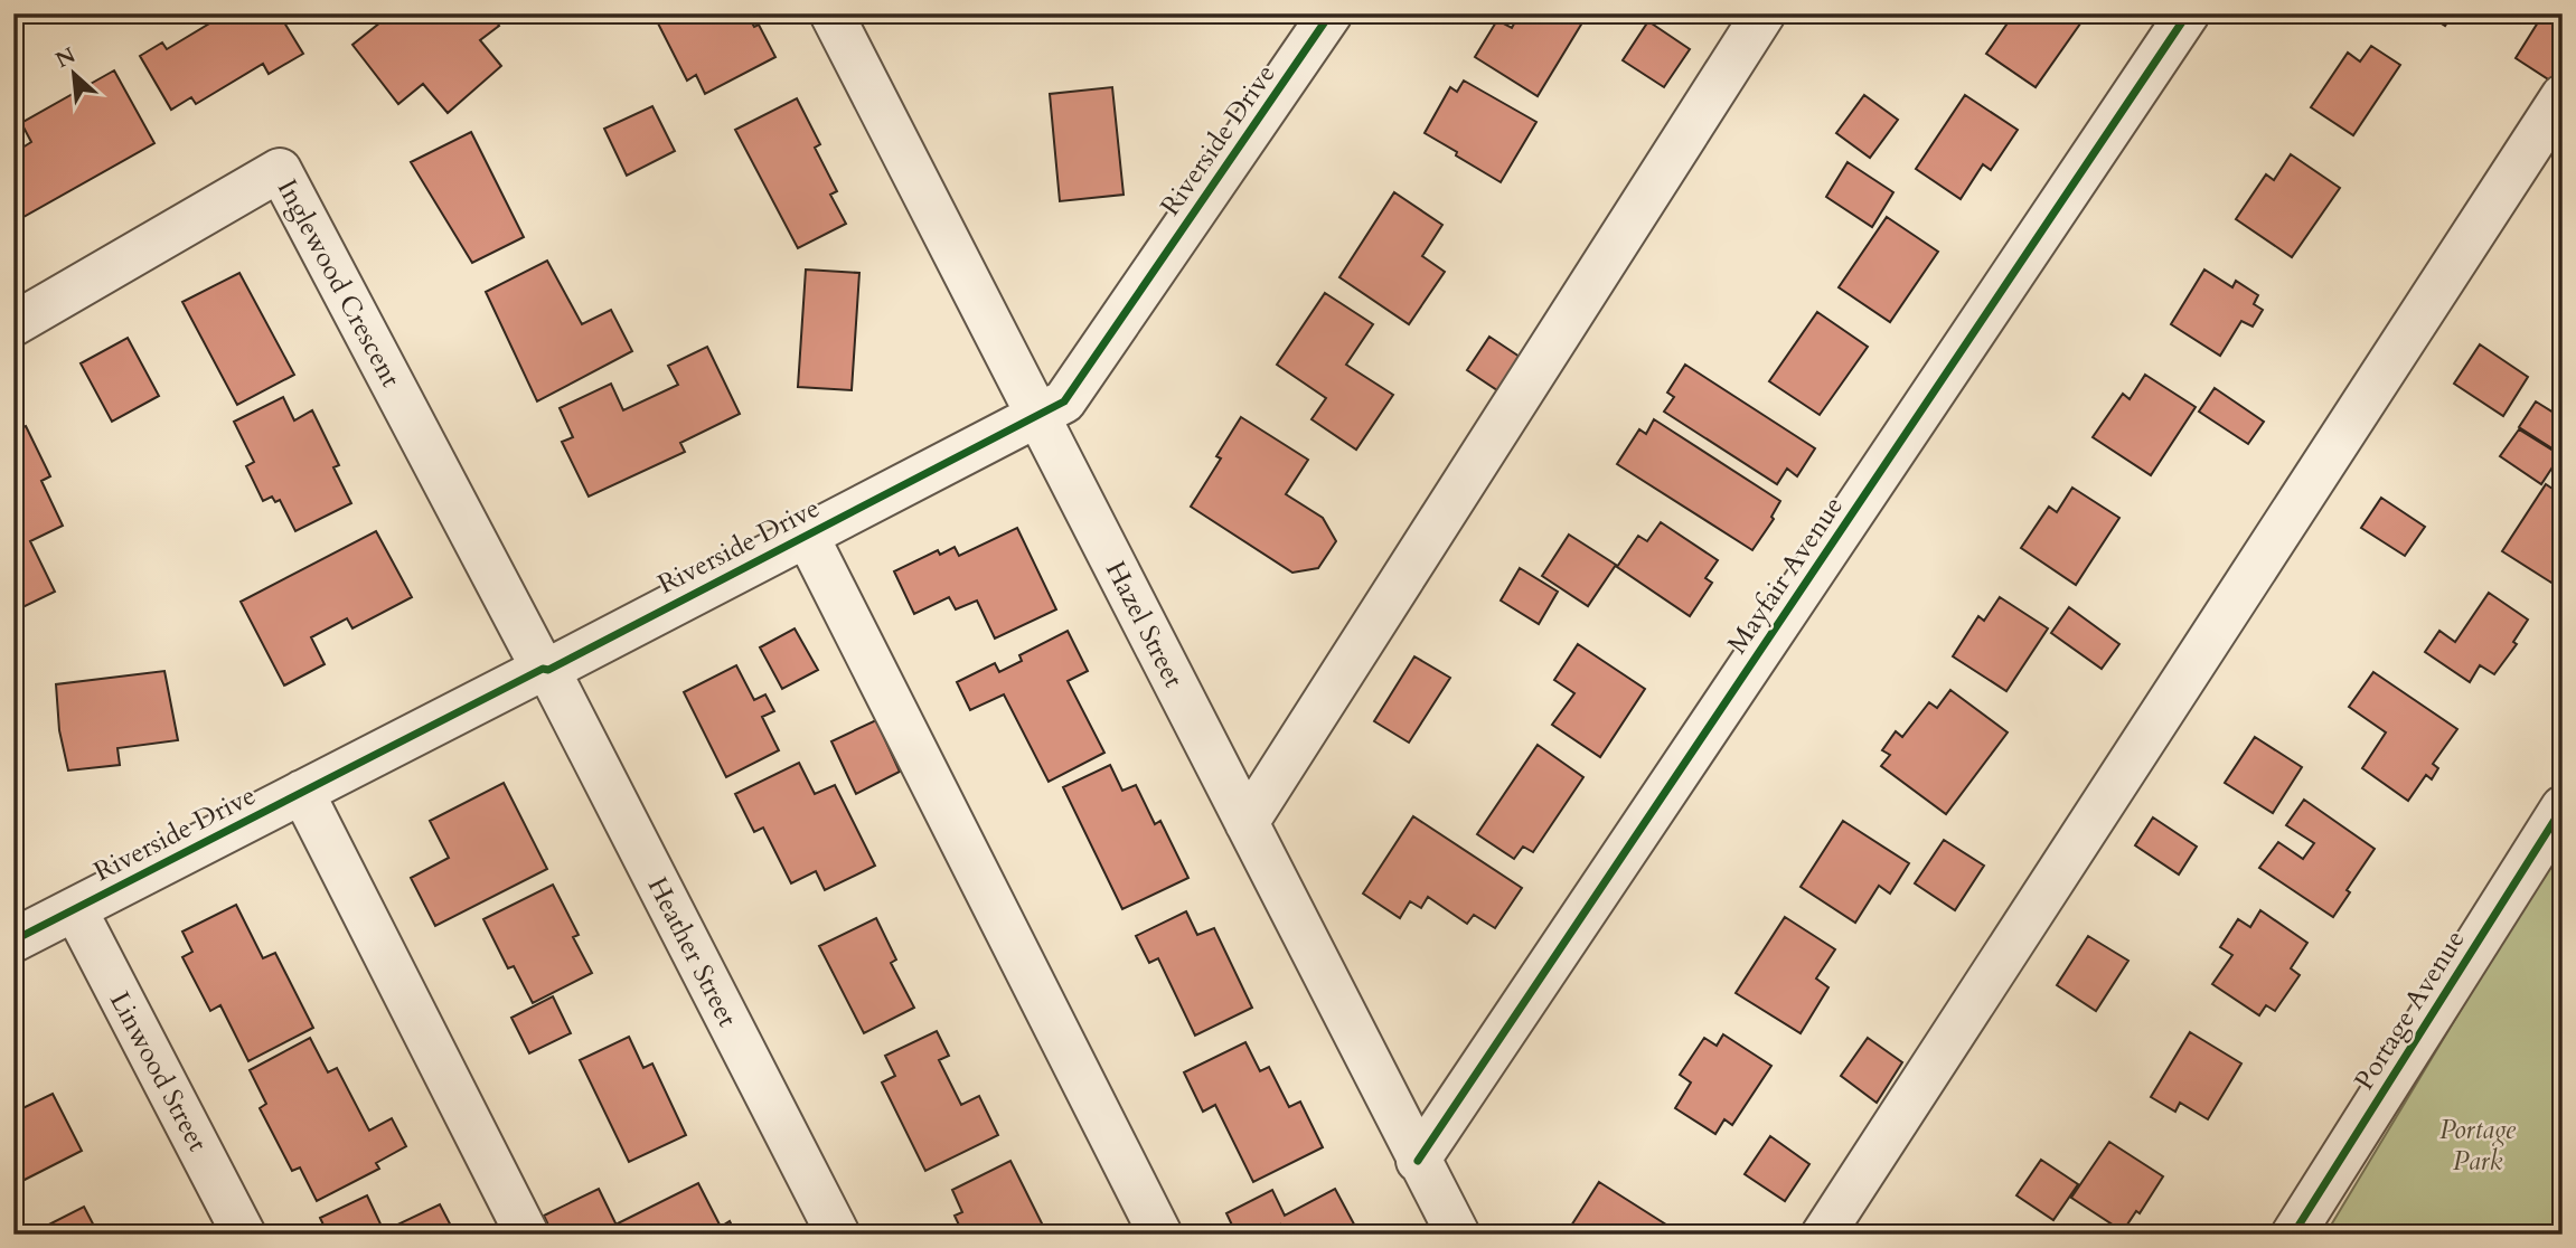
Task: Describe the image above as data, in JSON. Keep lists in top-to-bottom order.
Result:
{
  "streets": {
    "street": [
      "Riverside Drive",
      "Inglewood Crescent",
      "Mayfair Avenue",
      "Hazel Street",
      "Heather Street",
      "Portage Avenue",
      "Linwood Street"
    ]
  },
  "crossings": [
    ["Riverside Drive", "Inglewood Crescent"],
    ["Riverside Drive", "Hazel Street"],
    ["Riverside Drive", "Heather Street"],
    ["Riverside Drive", "Linwood Street"],
    ["Inglewood Crescent", "Heather Street"],
    ["Mayfair Avenue", "Hazel Street"]
  ],
  "parks": ["Portage Park"],
  "north": "top left"
}
